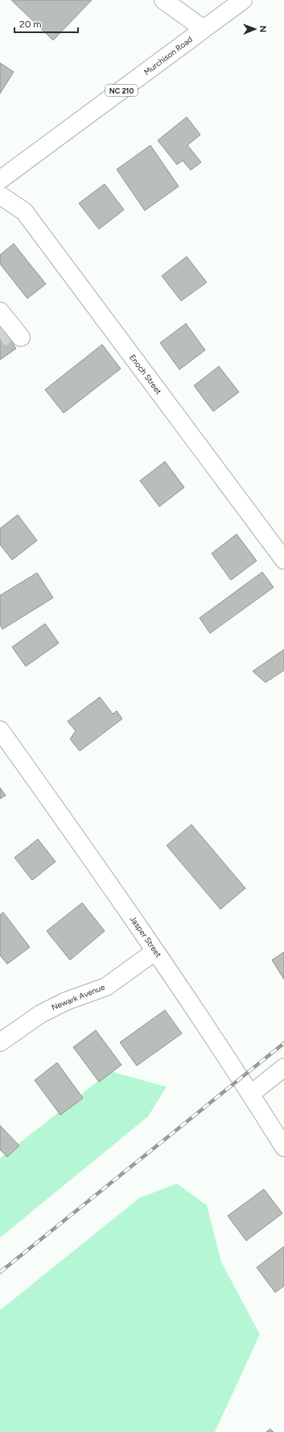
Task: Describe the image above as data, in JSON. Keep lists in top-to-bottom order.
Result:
{
  "streets": {
    "street": [
      "Murchison Road",
      "NC 210",
      "Enoch Street",
      "Jasper Street",
      "Newark Avenue"
    ]
  },
  "crossings": [
    ["Jasper Street", "Newark Avenue"]
  ],
  "scale_bar": "20 m",
  "north": "right"
}
